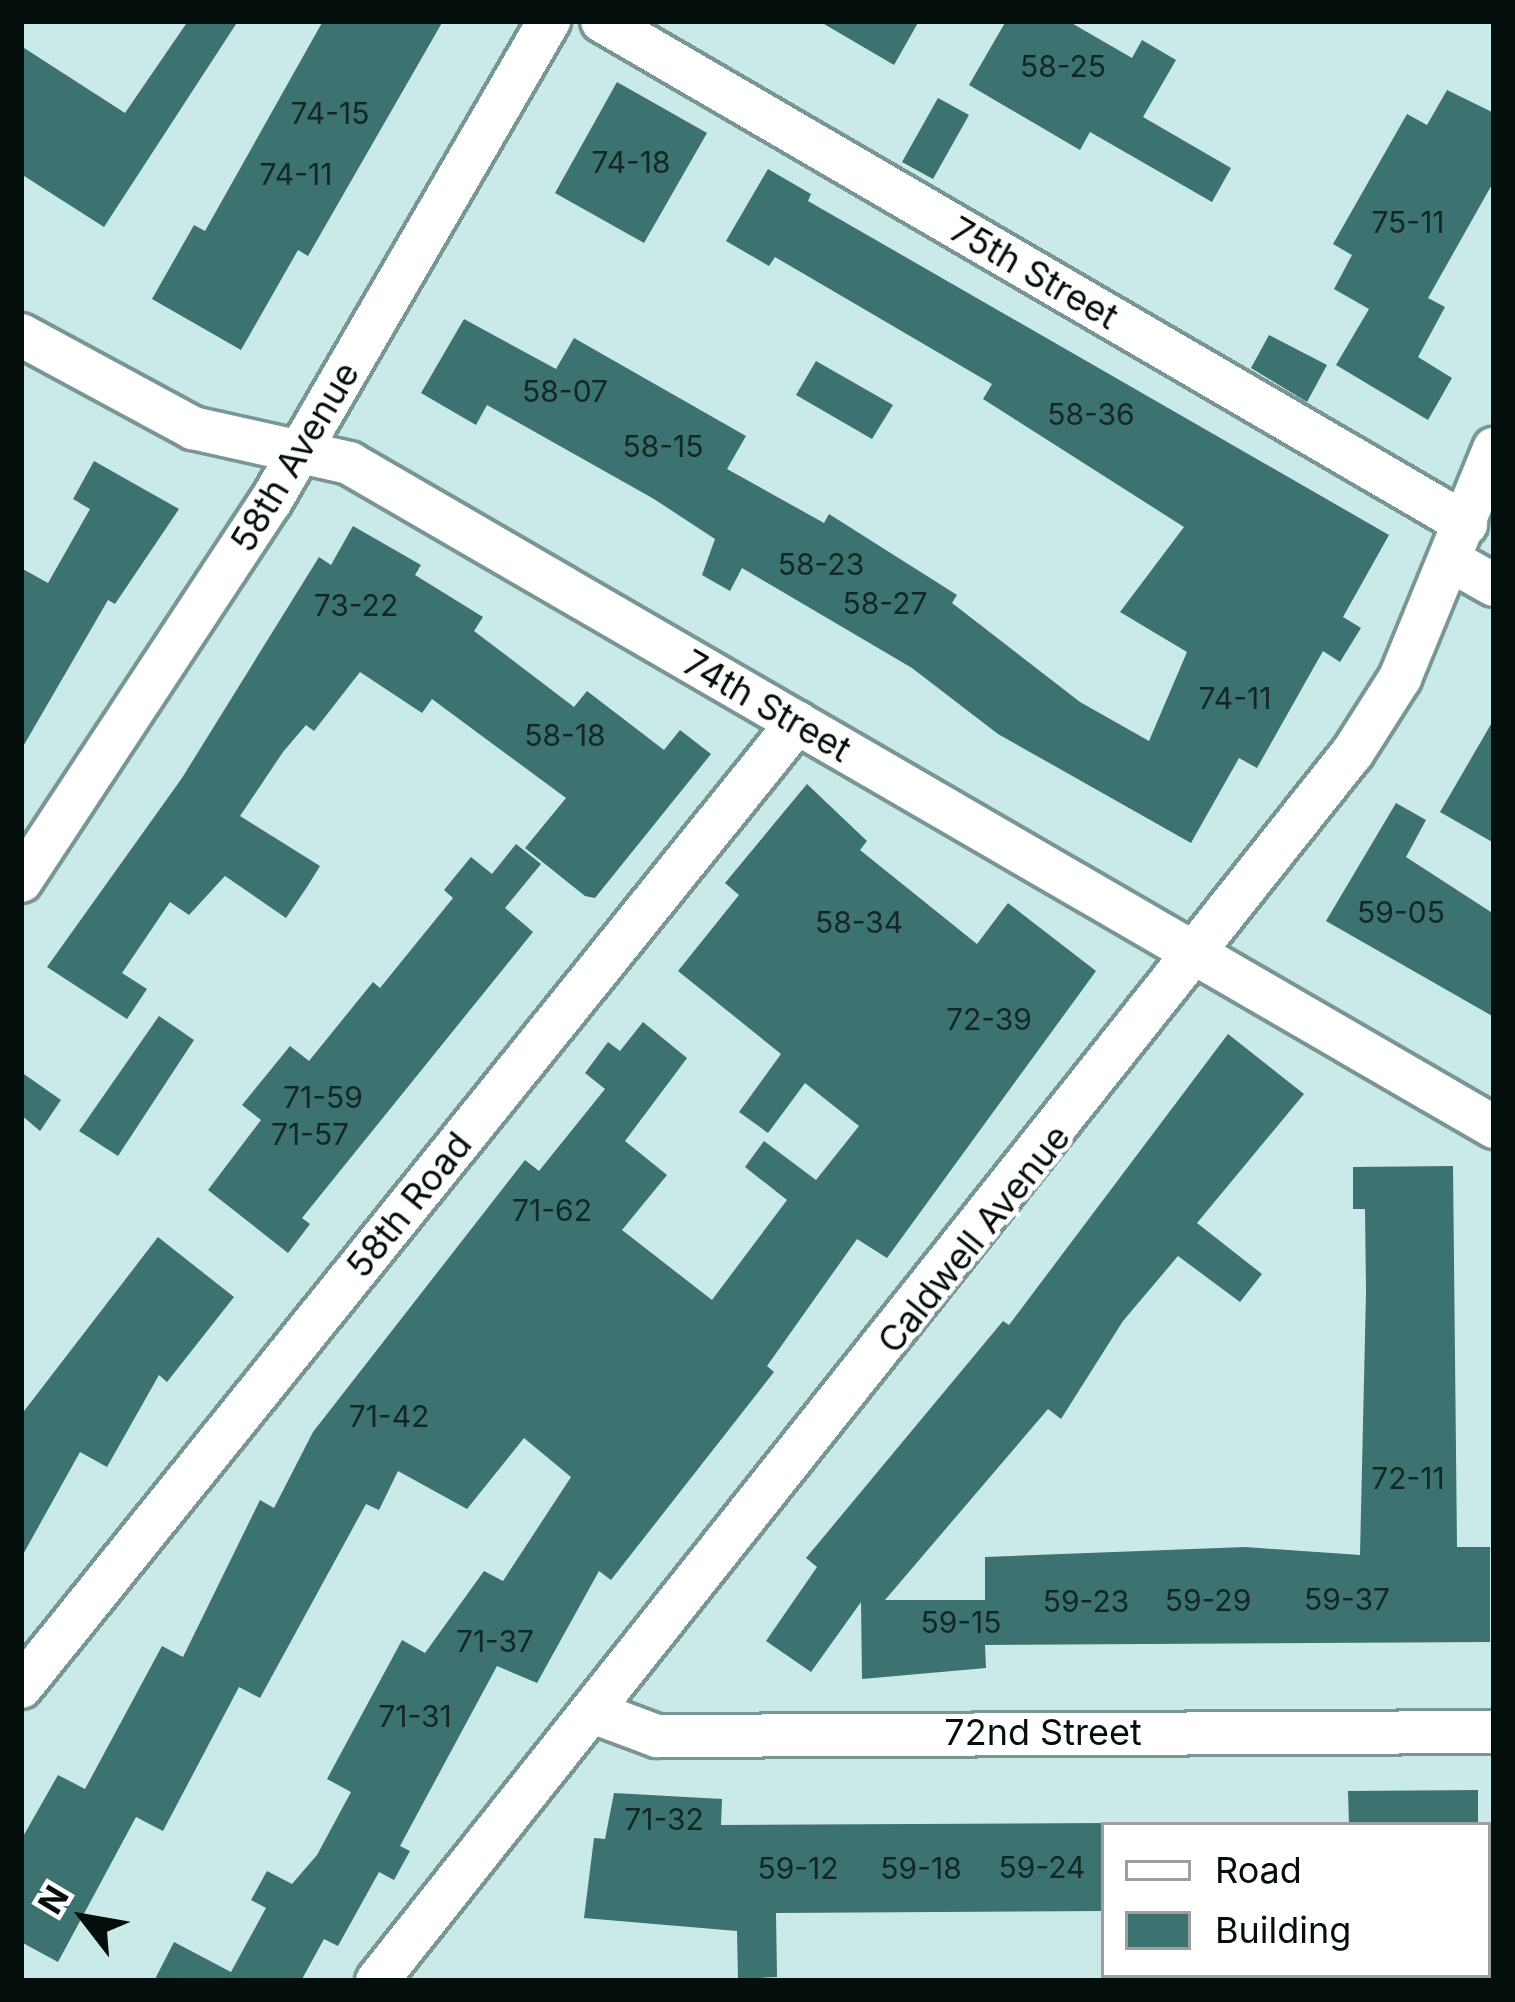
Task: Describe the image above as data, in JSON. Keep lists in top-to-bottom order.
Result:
{
  "streets": {
    "street": [
      "75th Street",
      "58th Avenue",
      "74th Street",
      "58th Road",
      "Caldwell Avenue",
      "72nd Street"
    ]
  },
  "crossings": [
    ["75th Street", "Caldwell Avenue"],
    ["58th Avenue", "74th Street"],
    ["74th Street", "58th Road"],
    ["74th Street", "Caldwell Avenue"],
    ["Caldwell Avenue", "72nd Street"]
  ],
  "house_numbers": [
    "58-25",
    "74-15",
    "74-18",
    "74-11",
    "75-11",
    "58-07",
    "58-36",
    "58-15",
    "58-23",
    "58-27",
    "73-22",
    "74-11",
    "58-18",
    "59-05",
    "58-34",
    "72-39",
    "71-59",
    "71-57",
    "71-62",
    "71-42",
    "72-11",
    "59-37",
    "59-29",
    "59-23",
    "59-15",
    "71-37",
    "71-31",
    "71-32",
    "59-24",
    "59-12",
    "59-18"
  ],
  "legend": ["Road", "Building"],
  "north": "top left"
}
